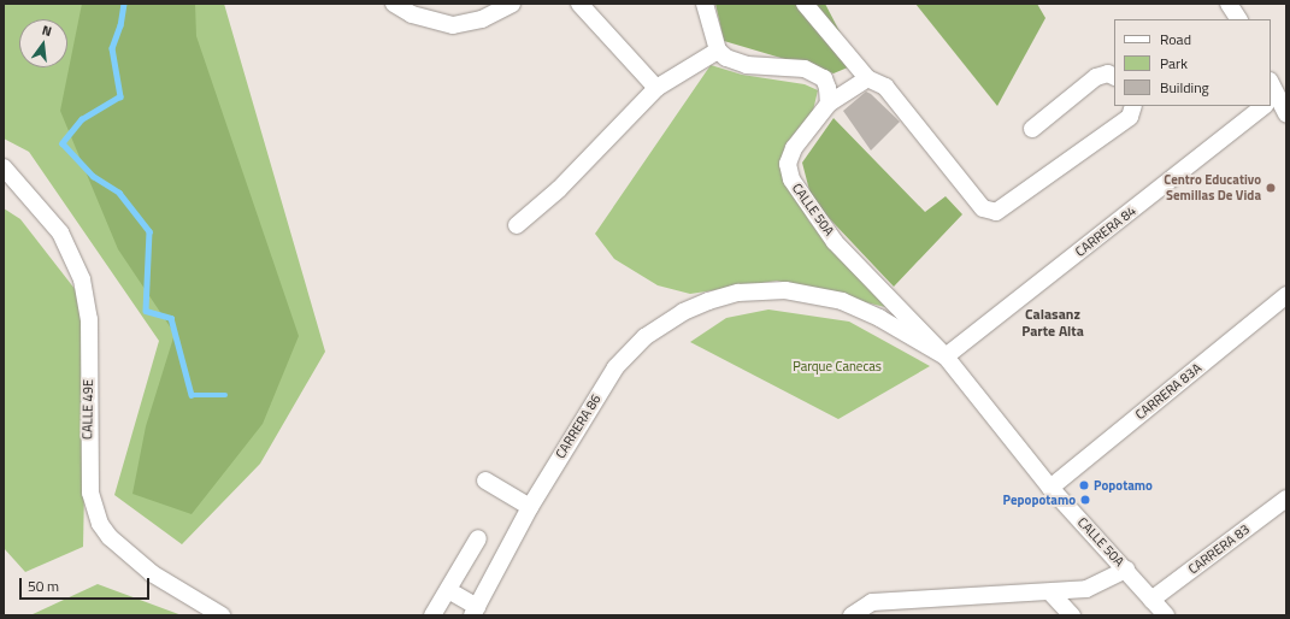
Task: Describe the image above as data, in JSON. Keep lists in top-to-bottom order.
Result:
{
  "streets": {
    "street": [
      "CALLE 50A",
      "CARRERA 84",
      "CARRERA 83A",
      "CALLE 49E",
      "CARRERA 86",
      "CARRERA 83"
    ]
  },
  "crossings": [
    ["CALLE 50A", "CARRERA 84"],
    ["CALLE 50A", "CARRERA 83A"],
    ["CALLE 50A", "CARRERA 86"],
    ["CALLE 50A", "CARRERA 83"]
  ],
  "districts": ["Calasanz Parte Alta"],
  "parks": ["Parque Canecas"],
  "places": ["Centro Educativo Semillas De Vida", "Popotamo", "Pepopotamo"],
  "legend": ["Road", "Park", "Building"],
  "scale_bar": "50 m",
  "north": "top"
}
